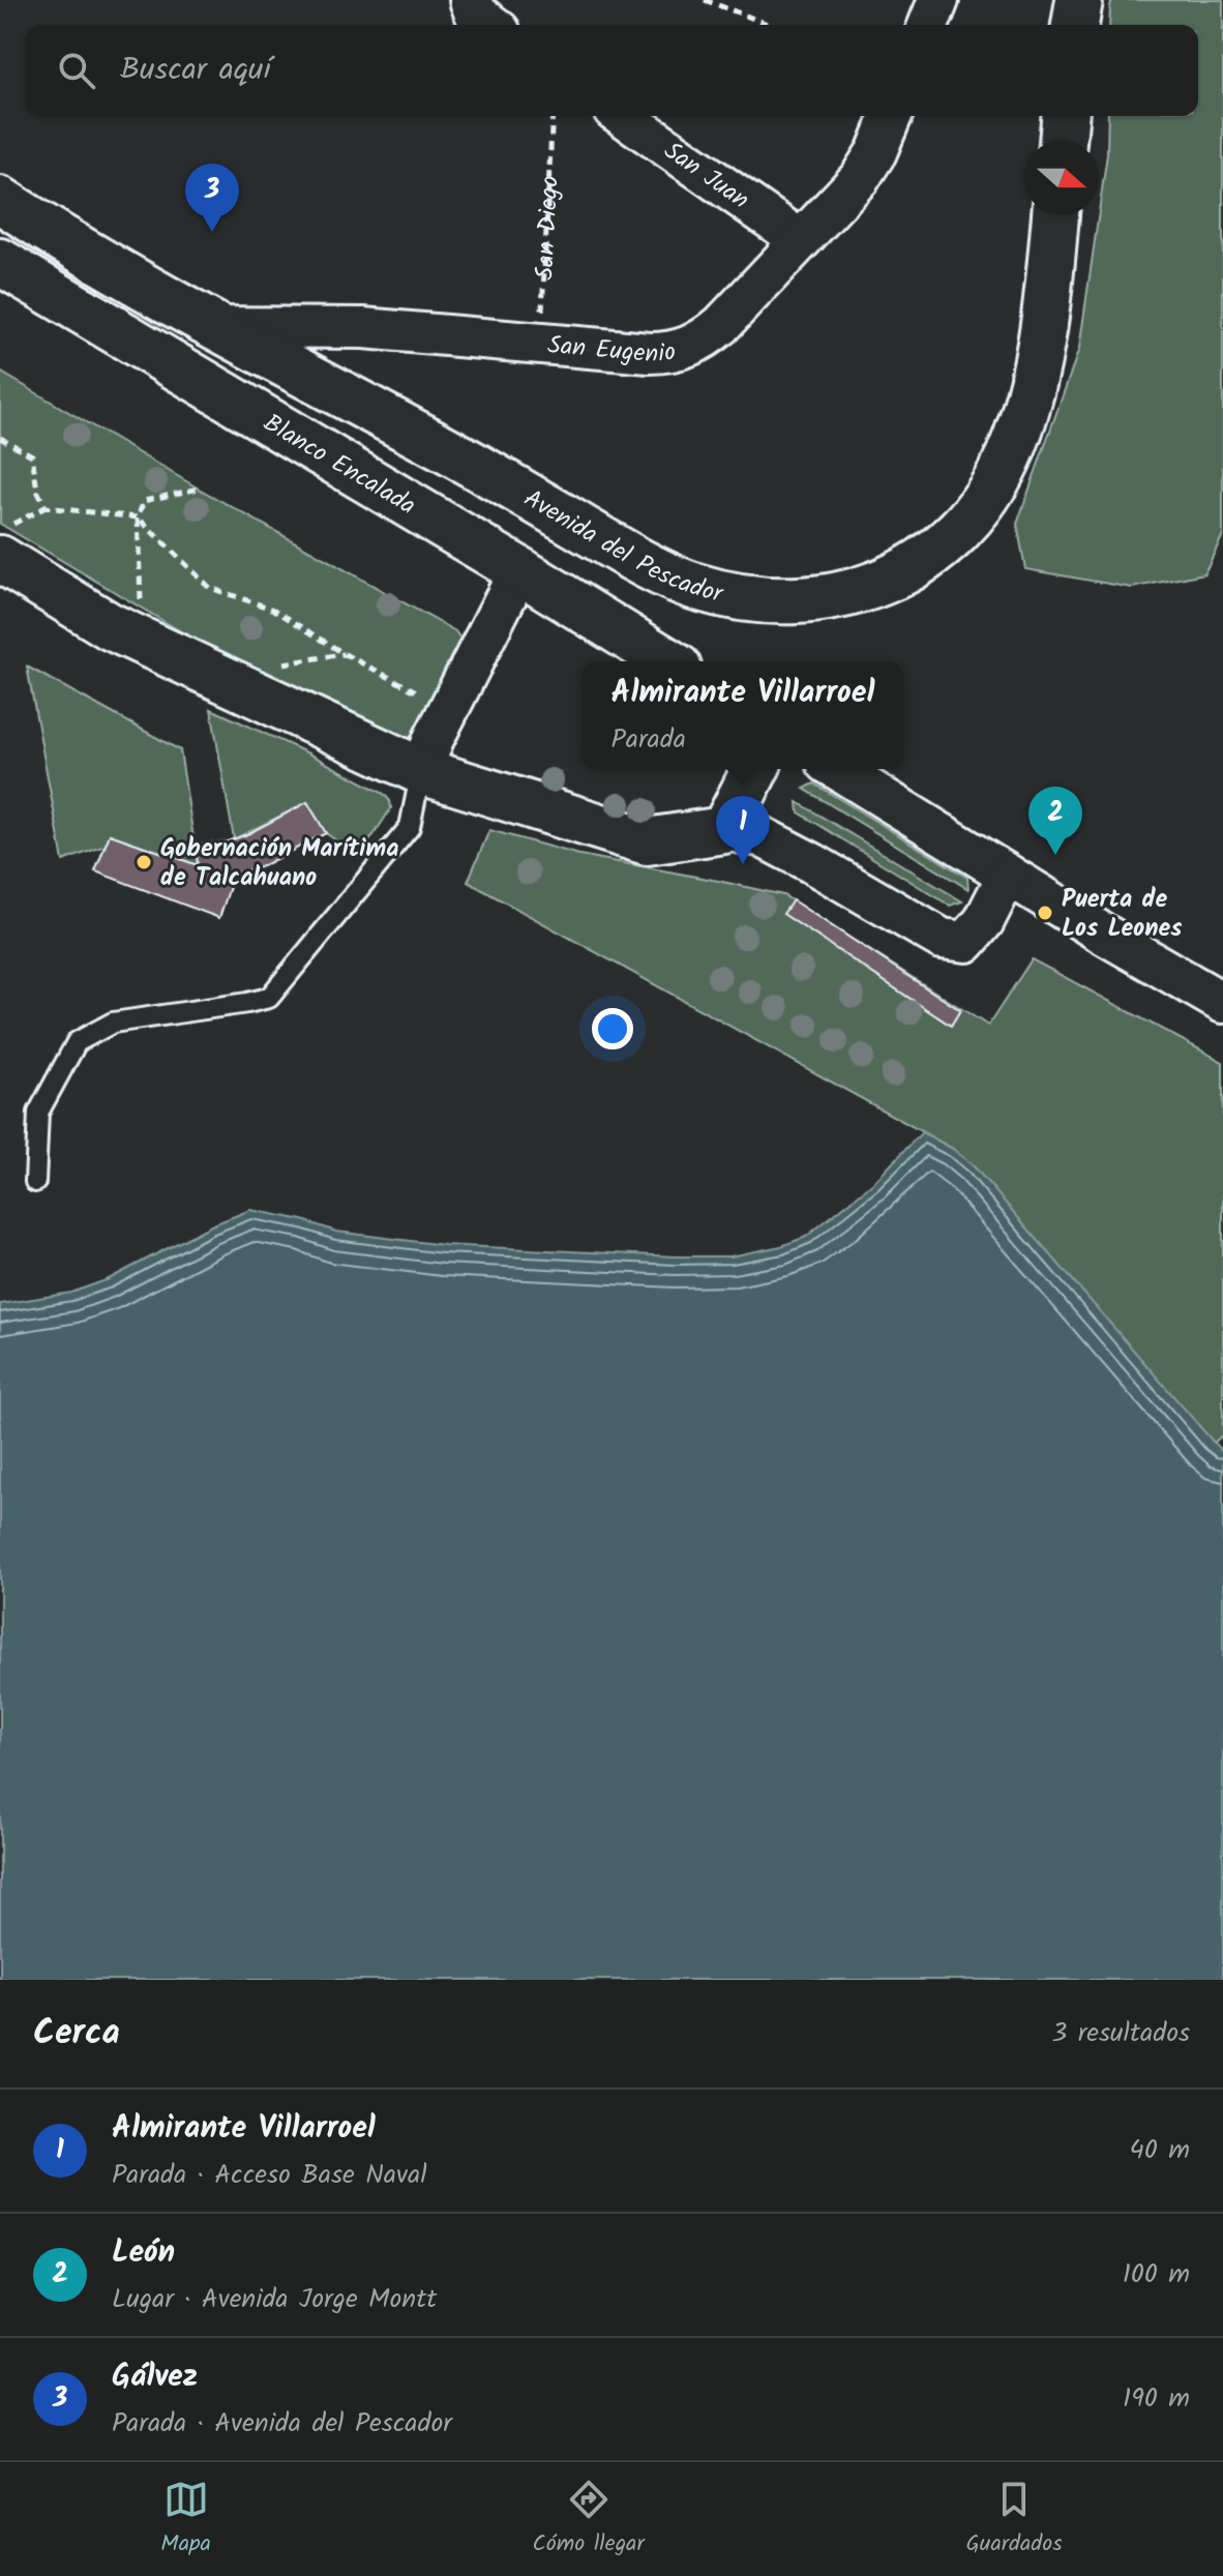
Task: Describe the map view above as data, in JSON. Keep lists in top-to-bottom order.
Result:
{
  "streets": {
    "street": [
      "San Juan",
      "San Eugenio",
      "Blanco Encalada",
      "Avenida del Pescador"
    ],
    "path": ["San Diego"]
  },
  "crossings": [
    ["San Juan", "San Eugenio"],
    ["San Diego", "San Eugenio"],
    ["San Eugenio", "Avenida del Pescador"]
  ],
  "places": ["Gobernación Marítima de Talcahuano", "Puerta de Los Leones"],
  "north": "right",
  "page": {
    "search": "Buscar aquí",
    "pins": ["3", "2", "1"],
    "popup": ["Almirante Villarroel", "Parada"],
    "heading": ["Cerca", "3 resultados"],
    "list": [
      {
        "mark": "1",
        "name": "Almirante Villarroel",
        "note": "Parada · Acceso Base Naval",
        "value": "40 m"
      },
      {
        "mark": "2",
        "name": "León",
        "note": "Lugar · Avenida Jorge Montt",
        "value": "100 m"
      },
      {
        "mark": "3",
        "name": "Gálvez",
        "note": "Parada · Avenida del Pescador",
        "value": "190 m"
      }
    ],
    "nav": ["Mapa", "Cómo llegar", "Guardados"]
  }
}
